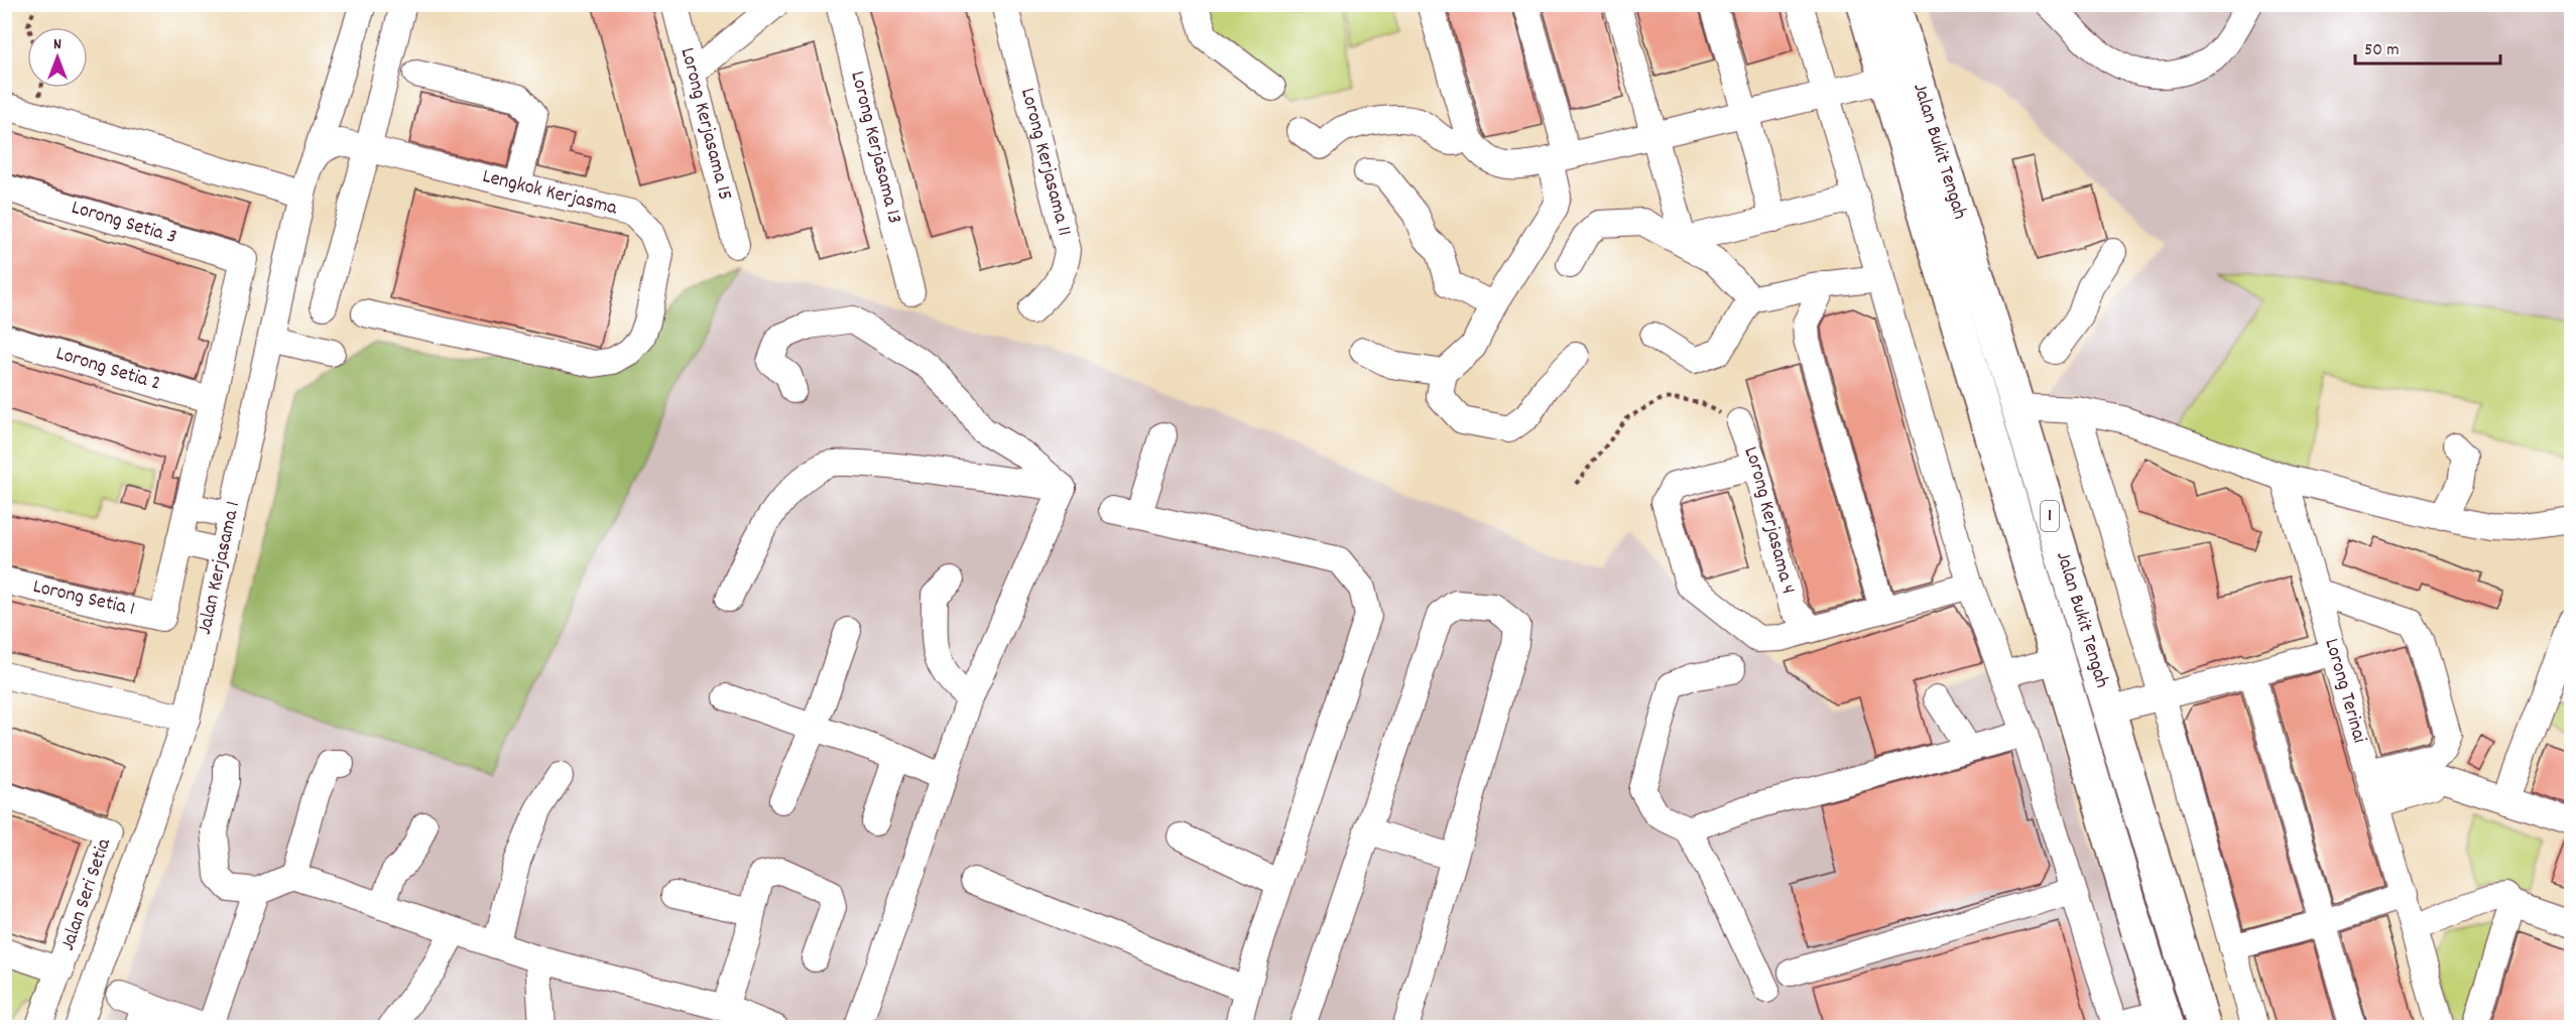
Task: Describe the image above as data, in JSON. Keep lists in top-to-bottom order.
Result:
{
  "streets": {
    "highway": ["Jalan Bukit Tengah", "1"],
    "street": [
      "Lorong Kerjasama 15",
      "Lorong Kerjasama 13",
      "Lorong Kerjasama 11",
      "Lengkok Kerjasma",
      "Lorong Setia 3",
      "Lorong Setia 2",
      "Lorong Kerjasama 4",
      "Jalan Kerjasama 1",
      "Lorong Setia 1",
      "Lorong Terinai",
      "Jalan Seri Setia"
    ]
  },
  "crossings": [
    ["Lorong Setia 3", "Lorong Setia 2"]
  ],
  "scale_bar": "50 m",
  "north": "top"
}
